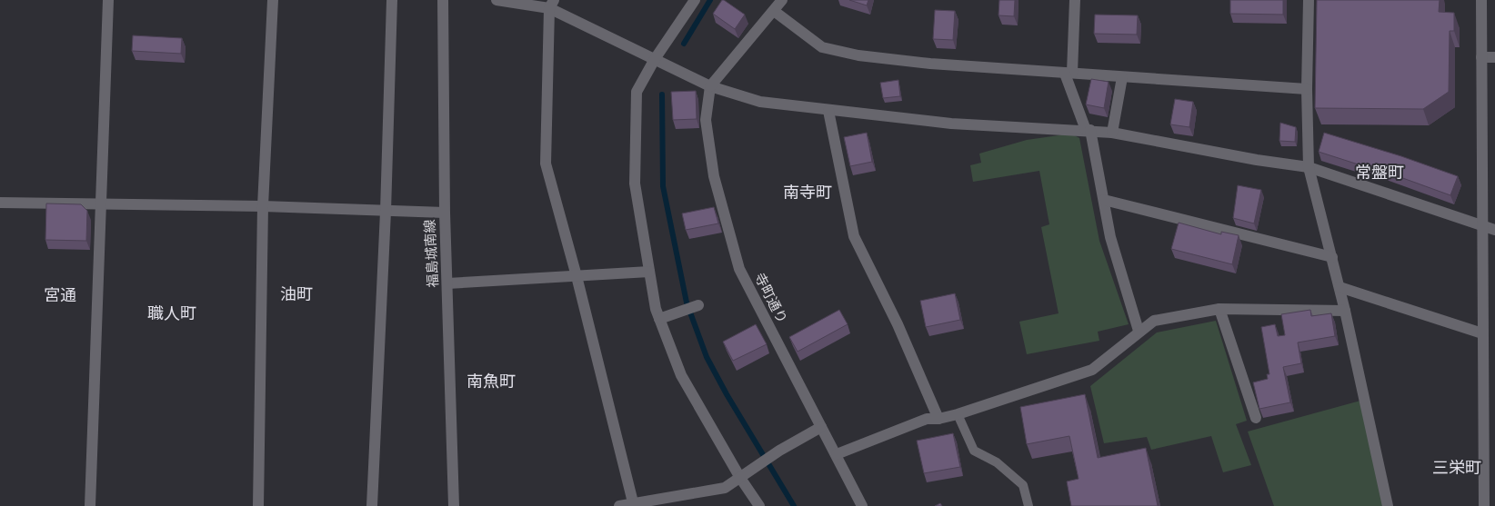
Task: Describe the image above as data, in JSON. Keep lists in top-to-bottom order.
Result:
{
  "streets": {
    "street": ["福島城南線", "寺町通り"]
  },
  "districts": [
    "常盤町",
    "南寺町",
    "油町",
    "宮通",
    "職人町",
    "南魚町",
    "三栄町"
  ]
}
